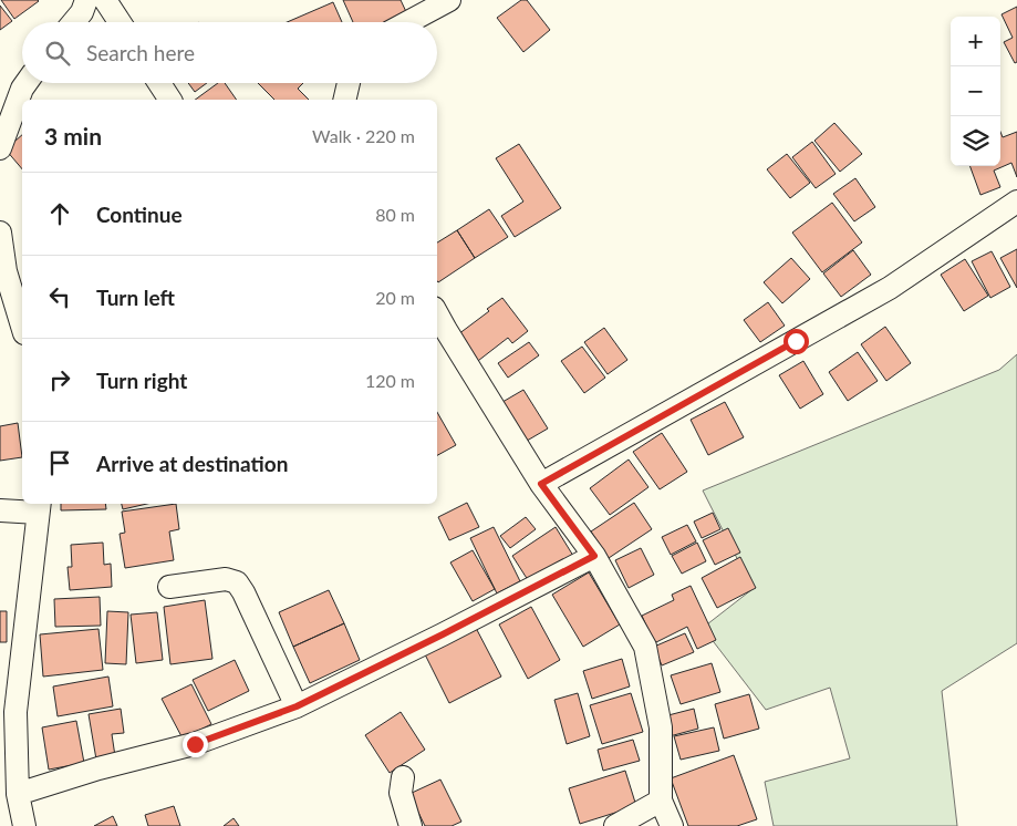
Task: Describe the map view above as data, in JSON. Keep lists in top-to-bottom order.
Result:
{
  "page": {
    "map_buttons": ["+", "−"],
    "search": "Search here",
    "heading": ["3 min", "Walk · 220 m"],
    "list": [
      ["Continue", "80 m"],
      ["Turn left", "20 m"],
      ["Turn right", "120 m"],
      "Arrive at destination"
    ]
  }
}
